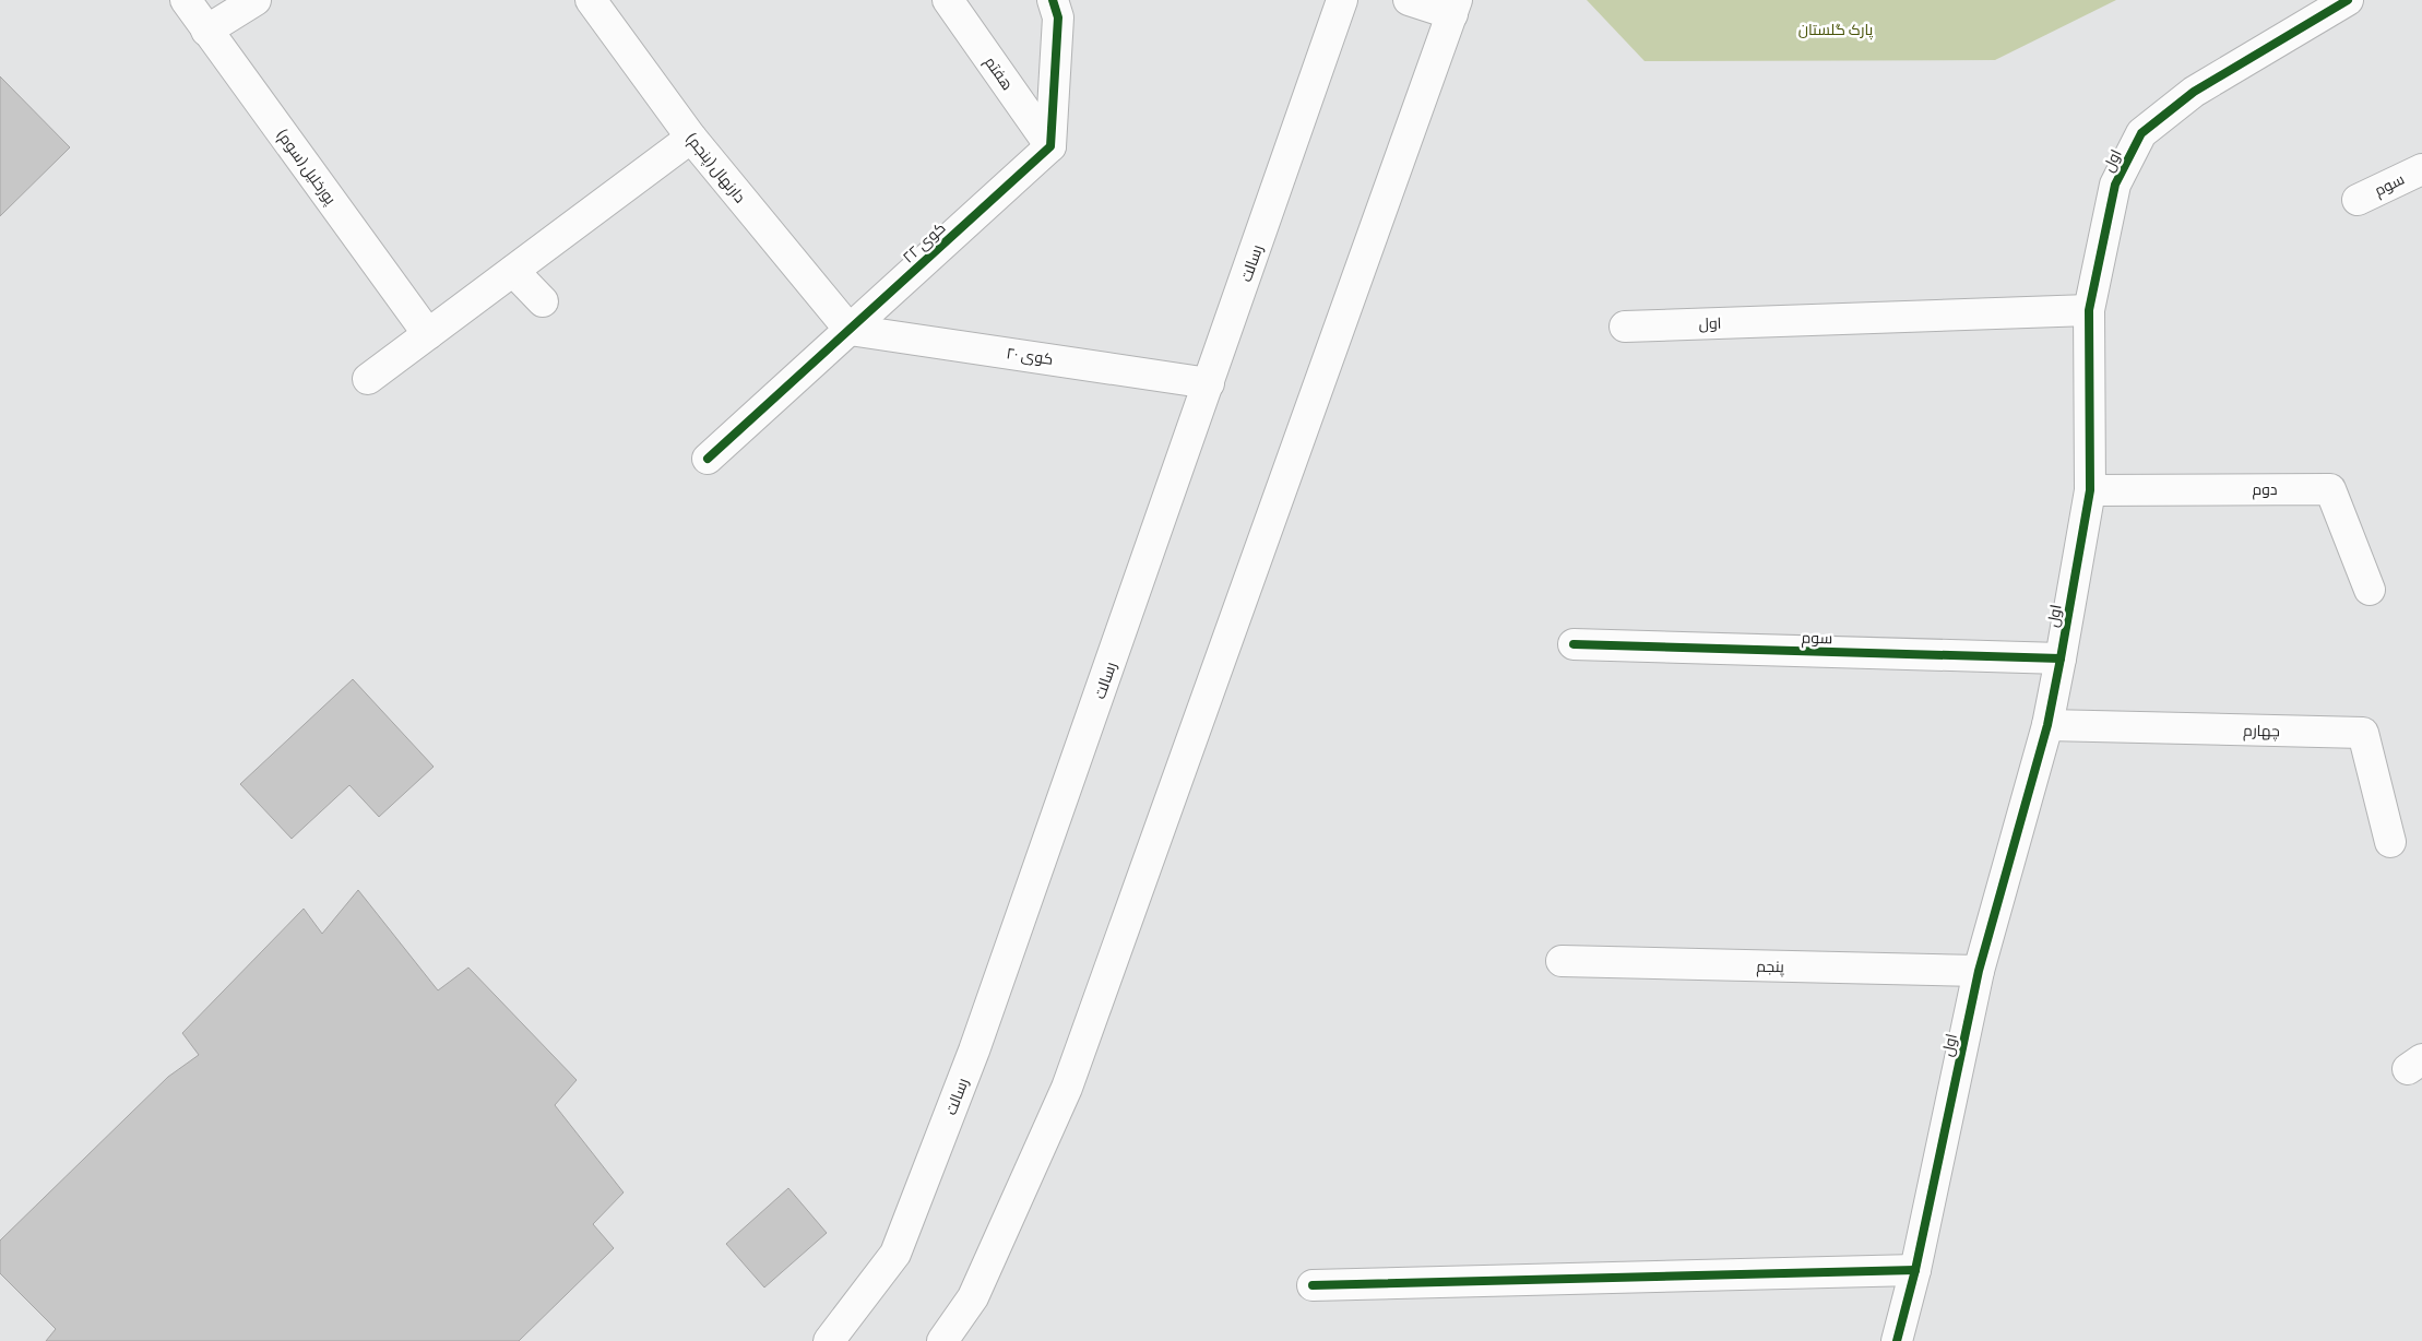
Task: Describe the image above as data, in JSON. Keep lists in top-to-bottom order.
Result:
{
  "streets": {
    "street": [
      "هفتم",
      "اول",
      "پورخلیل (سوم)",
      "دارنهال (پنجم)",
      "سوم",
      "کوی ۲۲",
      "رسالت",
      "کوی ۲۰",
      "دوم",
      "چهارم",
      "پنجم"
    ]
  },
  "crossings": [
    ["هفتم", "کوی ۲۲"],
    ["اول", "سوم"],
    ["اول", "دوم"],
    ["اول", "چهارم"],
    ["اول", "پنجم"],
    ["دارنهال (پنجم)", "کوی ۲۲"],
    ["دارنهال (پنجم)", "کوی ۲۰"],
    ["کوی ۲۲", "کوی ۲۰"],
    ["رسالت", "کوی ۲۰"]
  ],
  "parks": ["پارک گلستان"]
}
